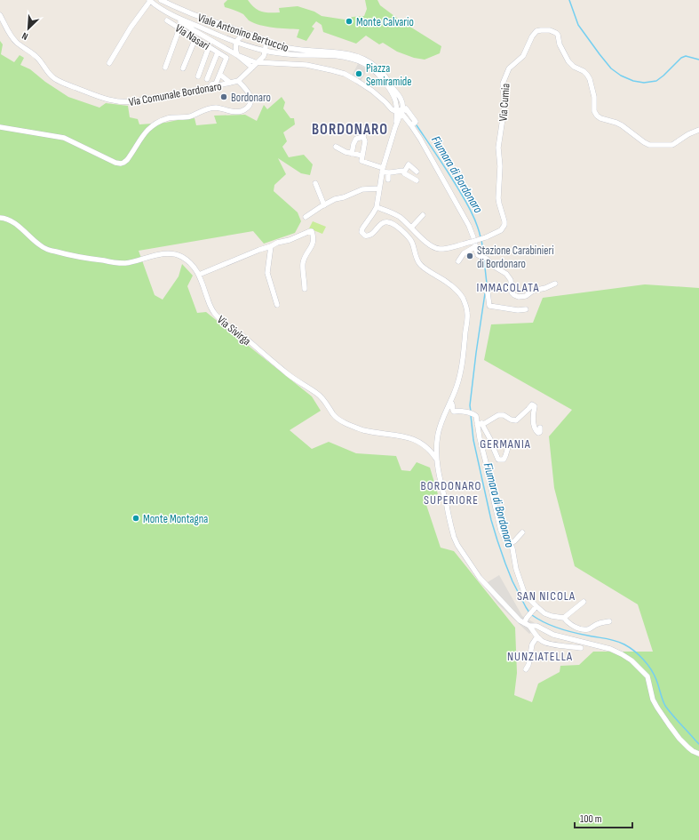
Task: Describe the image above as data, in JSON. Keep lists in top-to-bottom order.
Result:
{
  "streets": {
    "street": [
      "Viale Antonino Bertuccio",
      "Via Nasari",
      "Via Comunale Bordonaro",
      "Via Cumia",
      "Via Sivirga"
    ]
  },
  "crossings": [
    ["Viale Antonino Bertuccio", "Via Comunale Bordonaro"]
  ],
  "districts": [
    "BORDONARO",
    "IMMACOLATA",
    "GERMANIA",
    "BORDONARO SUPERIORE",
    "SAN NICOLA",
    "NUNZIATELLA"
  ],
  "water": ["Fiumara di Bordonaro"],
  "places": [
    "Monte Calvario",
    "Piazza Semiramide",
    "Bordonaro",
    "Stazione Carabinieri di Bordonaro",
    "Monte Montagna"
  ],
  "scale_bar": "100 m",
  "north": "bottom left"
}
